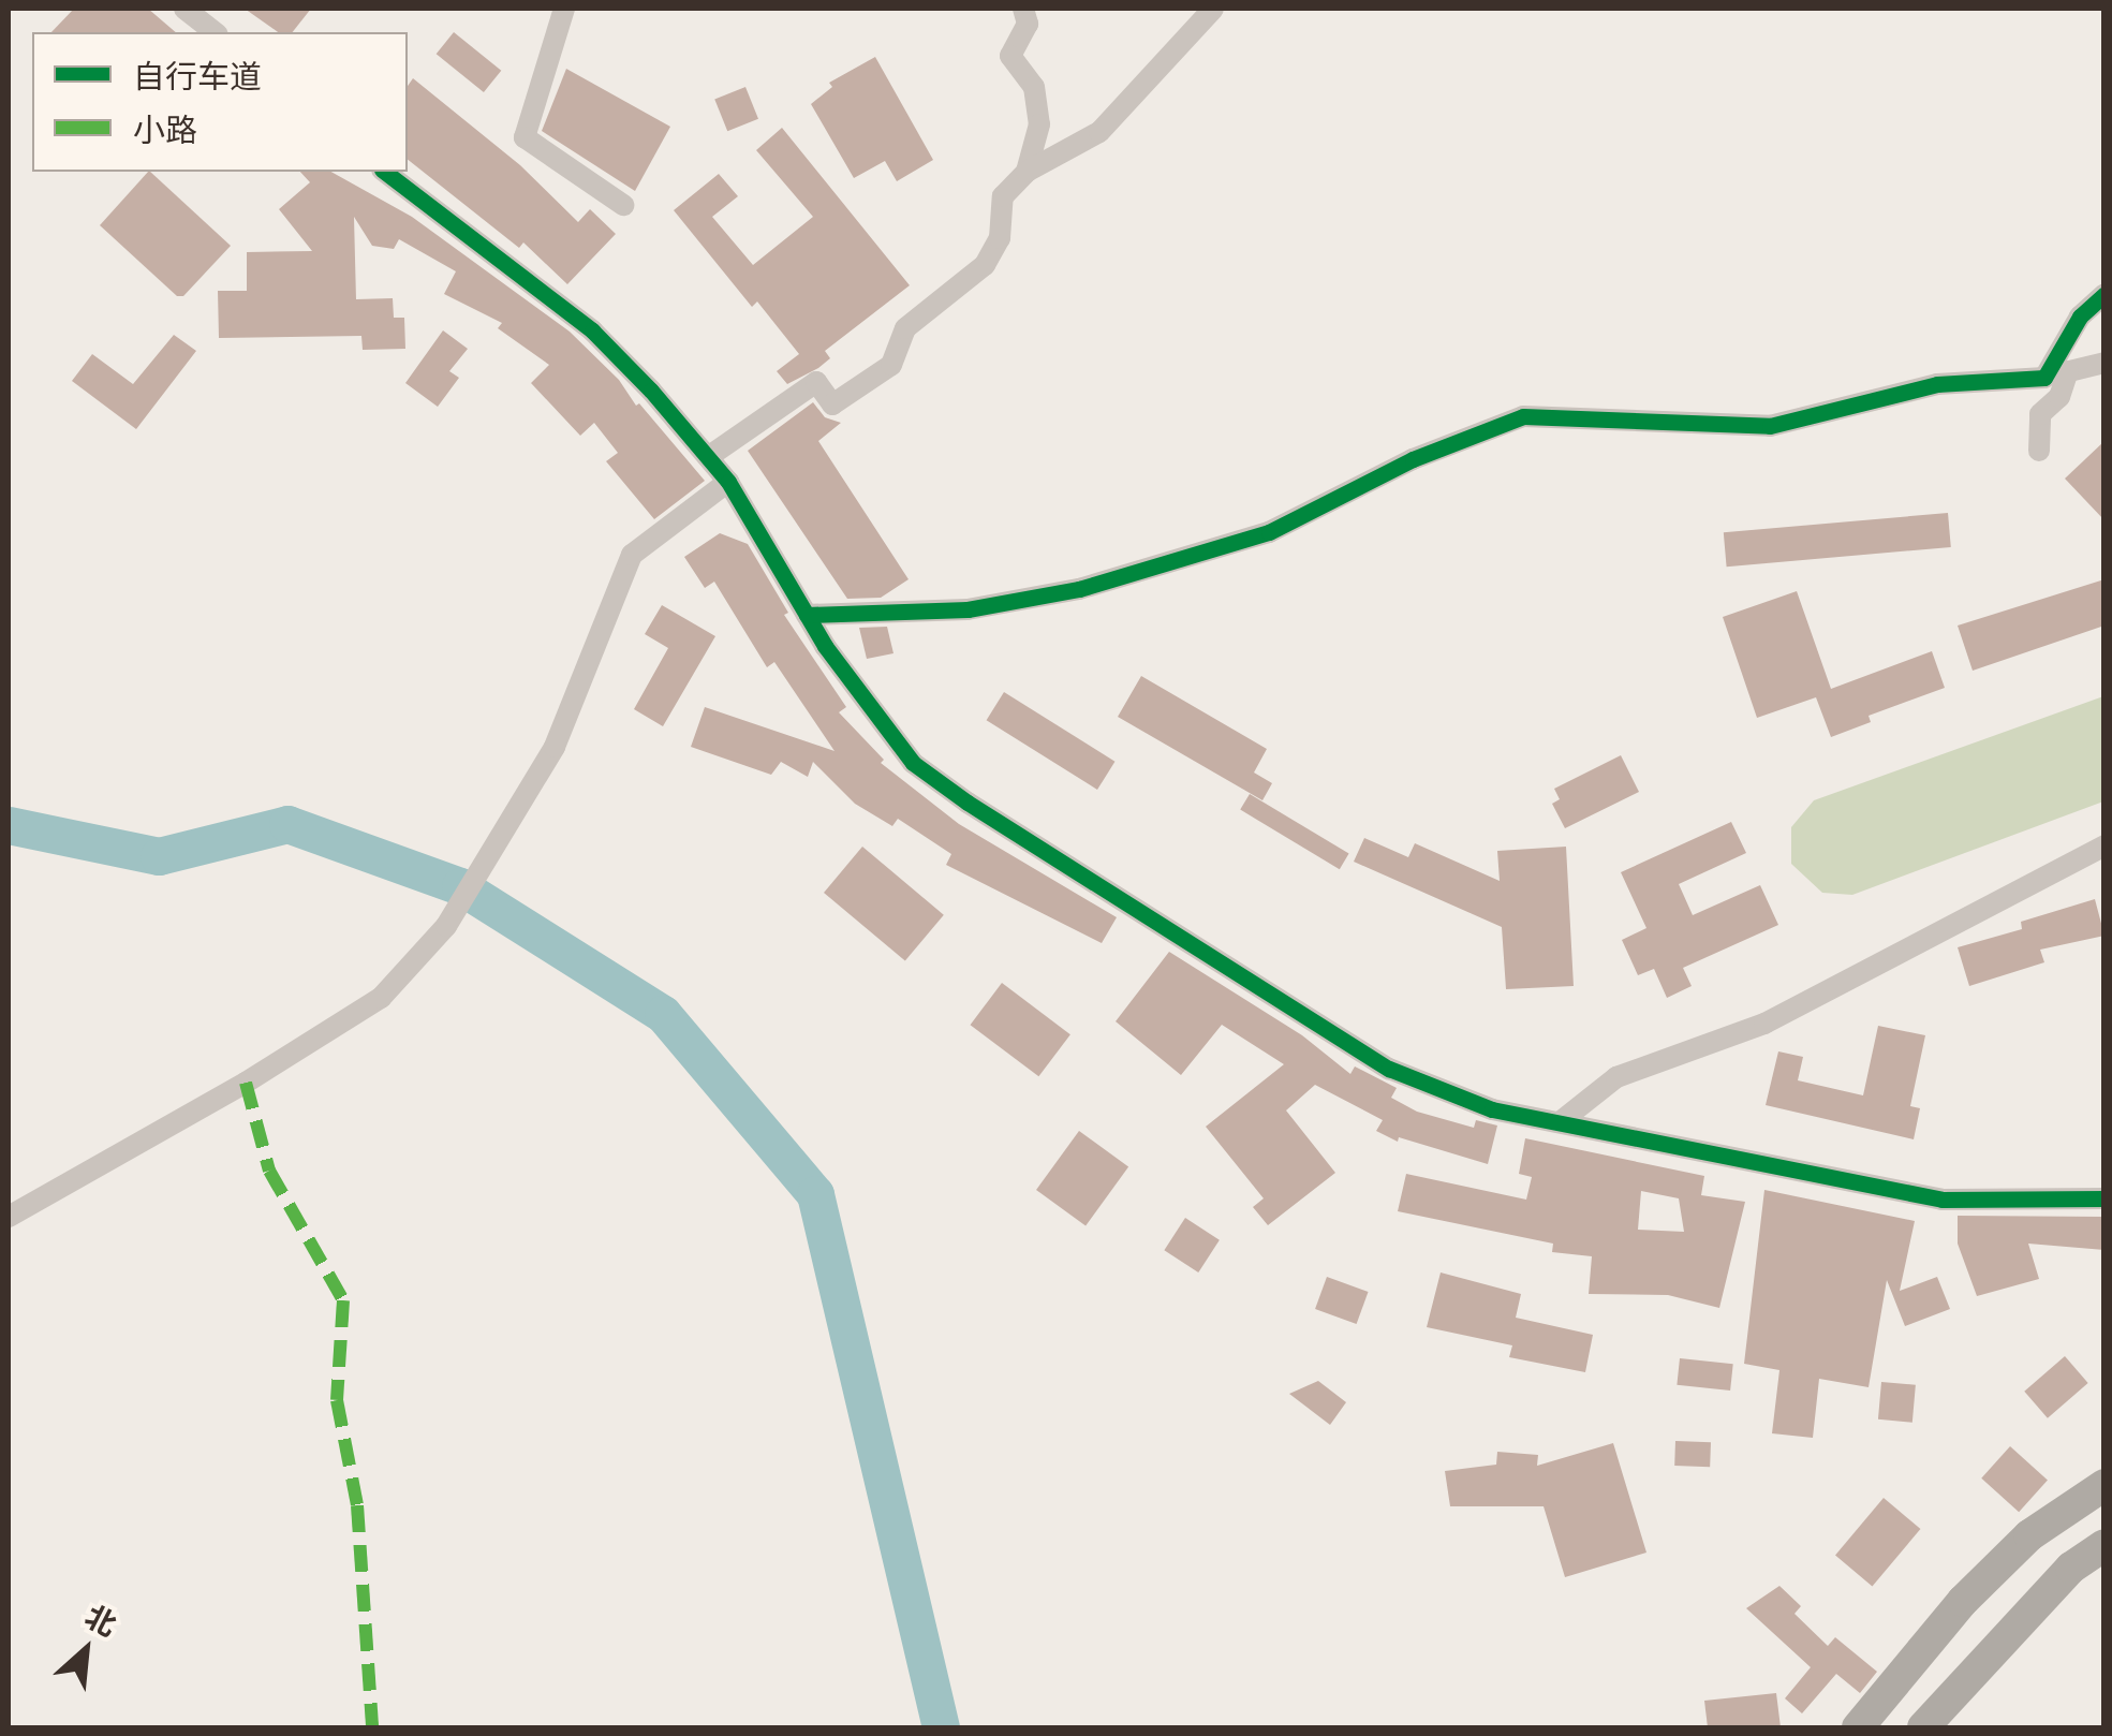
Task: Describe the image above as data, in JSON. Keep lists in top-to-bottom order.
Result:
{
  "legend": ["自行车道", "小路"],
  "north": "top right"
}
